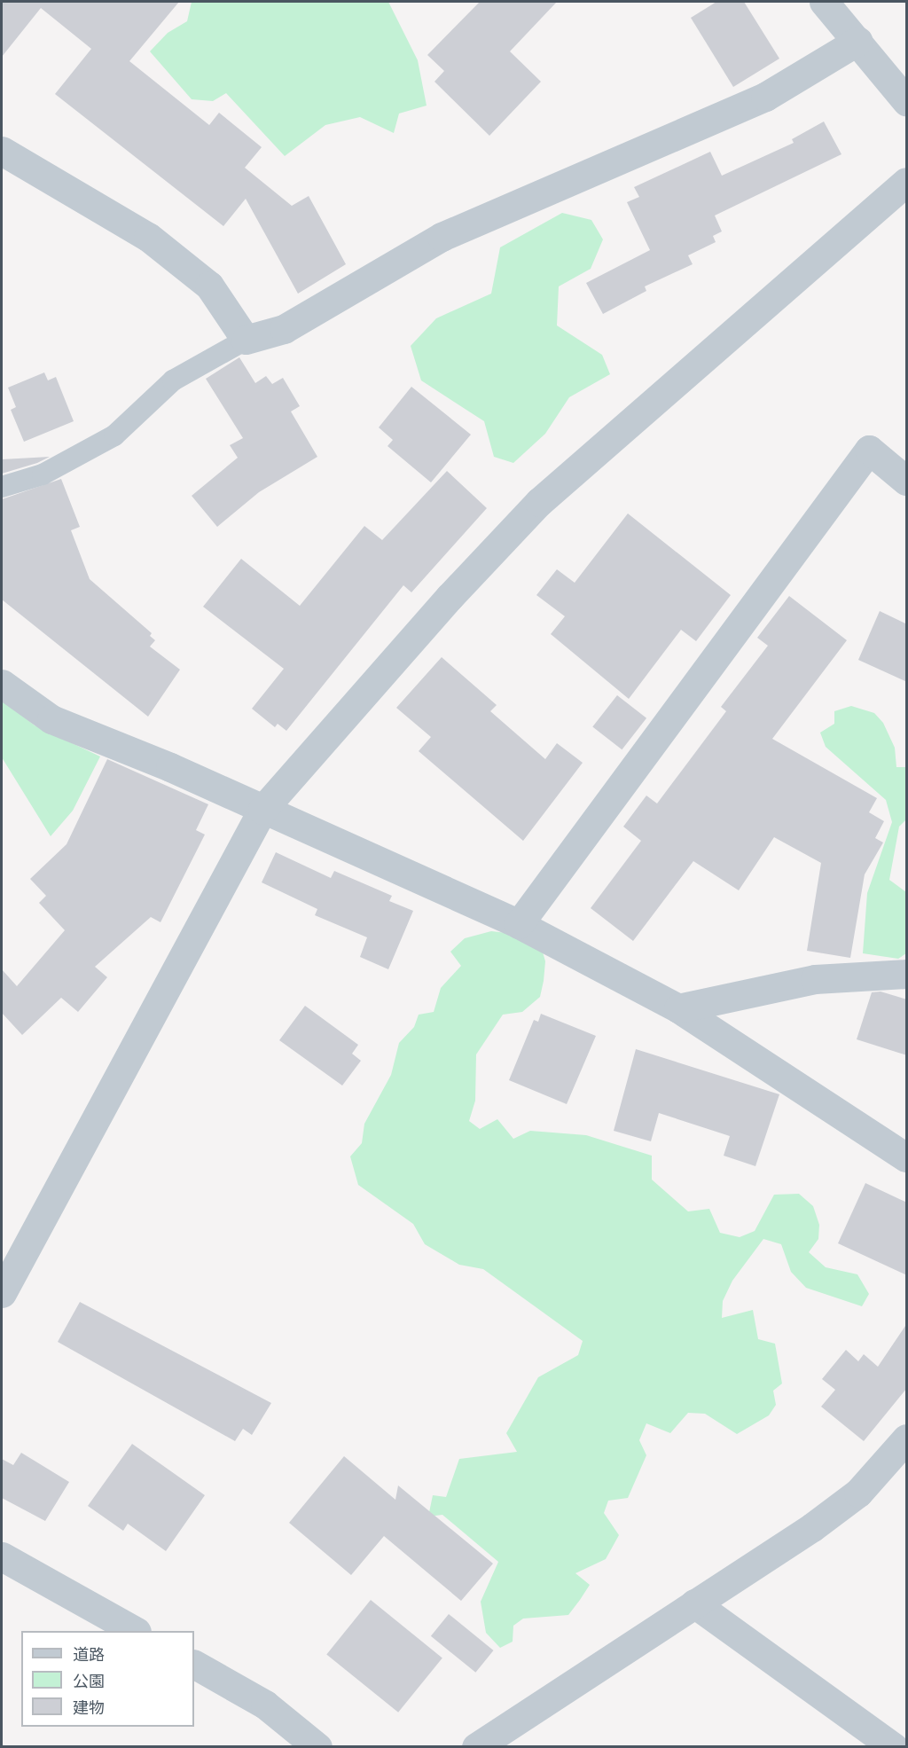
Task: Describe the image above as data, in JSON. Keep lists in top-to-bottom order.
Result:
{
  "legend": ["道路", "公園", "建物"]
}
